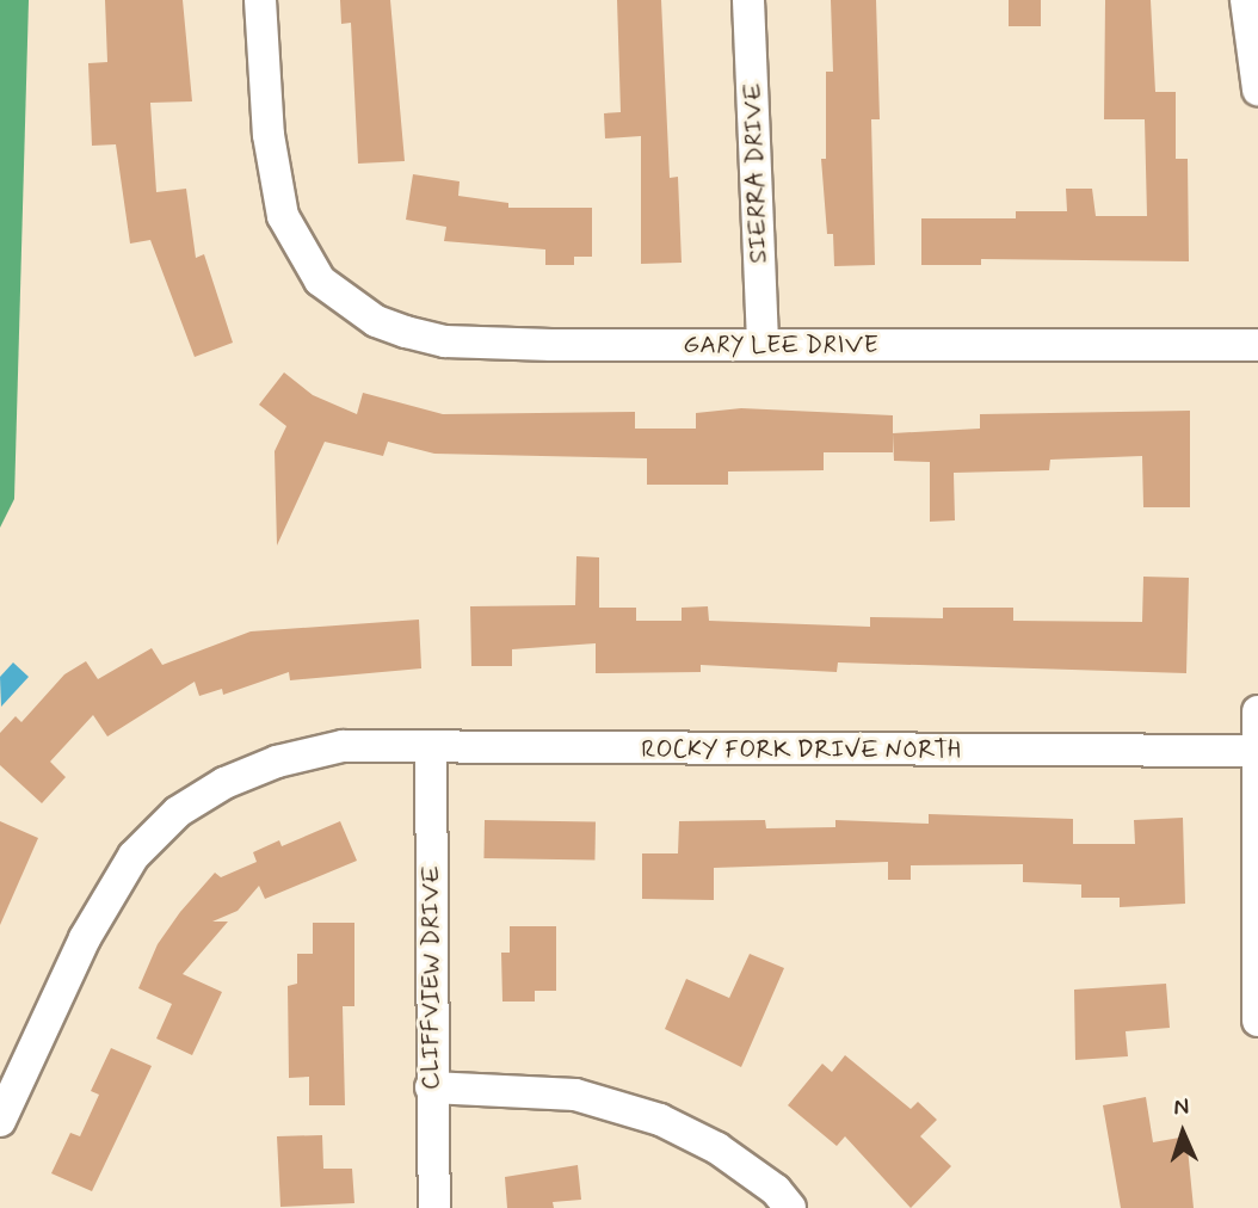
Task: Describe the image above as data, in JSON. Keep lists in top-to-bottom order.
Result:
{
  "streets": {
    "street": [
      "SIERRA DRIVE",
      "GARY LEE DRIVE",
      "ROCKY FORK DRIVE NORTH",
      "CLIFFVIEW DRIVE"
    ]
  },
  "crossings": [
    ["SIERRA DRIVE", "GARY LEE DRIVE"],
    ["ROCKY FORK DRIVE NORTH", "CLIFFVIEW DRIVE"]
  ],
  "north": "top"
}
